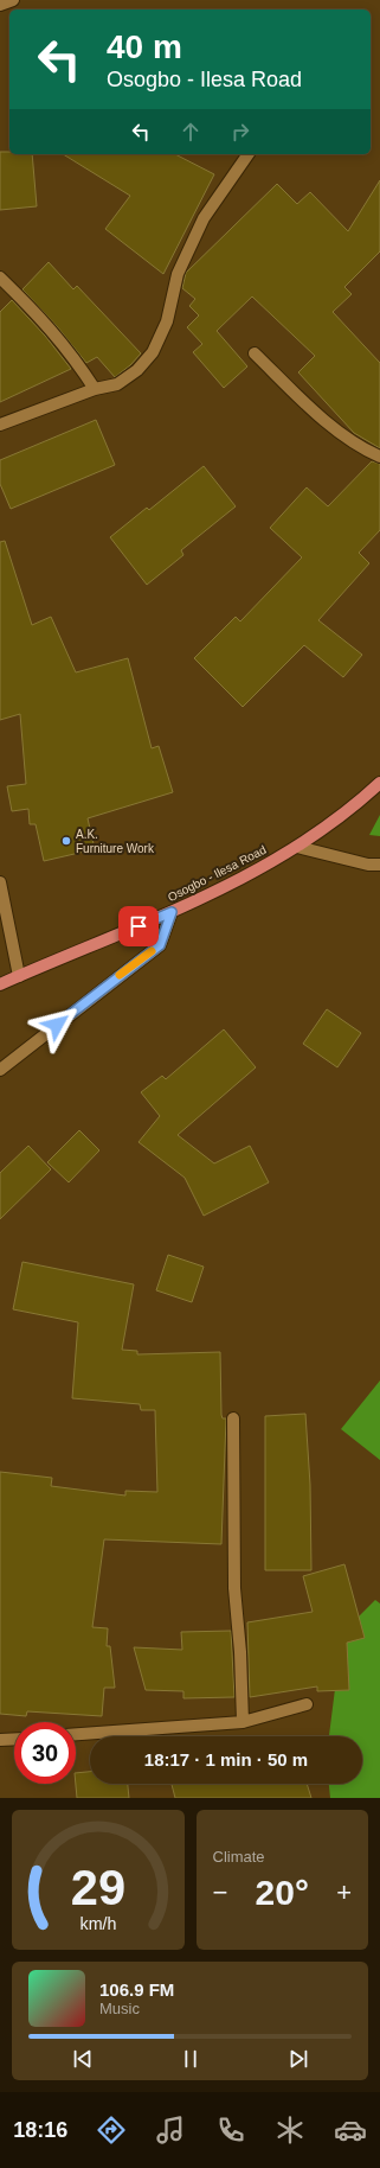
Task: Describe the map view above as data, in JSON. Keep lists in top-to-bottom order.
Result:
{
  "streets": {
    "main road": ["Osogbo - Ilesa Road"]
  },
  "places": ["A.K. Furniture Work"],
  "page": {
    "turn": ["40 m", "Osogbo - Ilesa Road"],
    "limit": "30",
    "trip": "18:17 · 1 min · 50 m",
    "tile": "Climate",
    "heat": ["−", "20°", "+"],
    "song": ["106.9 FM", "Music"],
    "tabs": "18:16",
    "gauge": ["29", "km/h"]
  }
}
